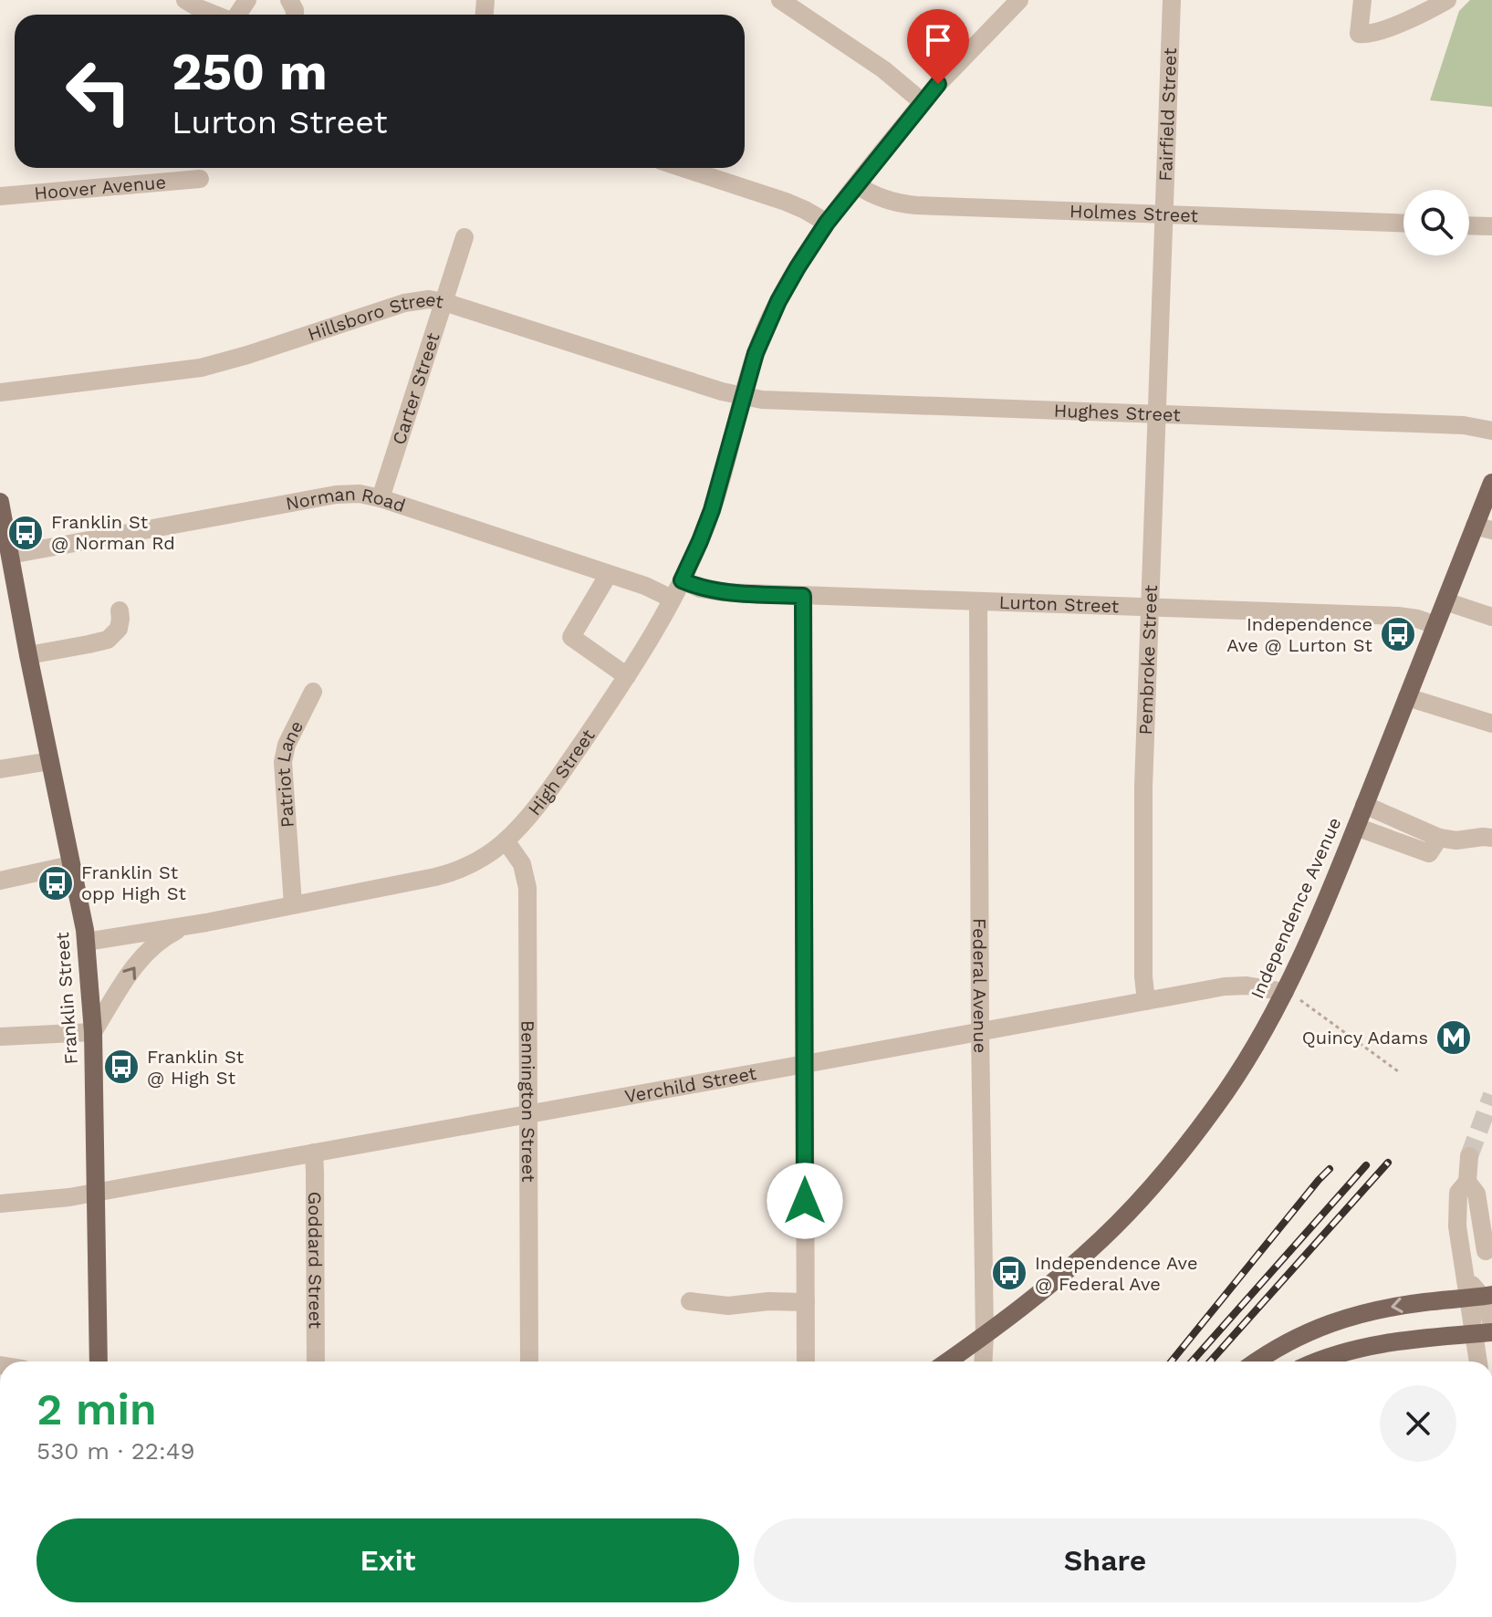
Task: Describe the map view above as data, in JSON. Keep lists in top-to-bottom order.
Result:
{
  "streets": {
    "main road": ["Independence Avenue", "Franklin Street"],
    "street": [
      "Fairfield Street",
      "Hoover Avenue",
      "Holmes Street",
      "Hillsboro Street",
      "Carter Street",
      "Hughes Street",
      "Norman Road",
      "Lurton Street",
      "Pembroke Street",
      "High Street",
      "Patriot Lane",
      "Federal Avenue",
      "Verchild Street",
      "Bennington Street",
      "Goddard Street"
    ]
  },
  "crossings": [
    ["Fairfield Street", "Holmes Street"],
    ["Fairfield Street", "Pembroke Street"],
    ["Holmes Street", "High Street"],
    ["Hillsboro Street", "Carter Street"],
    ["Hillsboro Street", "Hughes Street"],
    ["Hillsboro Street", "High Street"],
    ["Carter Street", "Norman Road"],
    ["Hughes Street", "Pembroke Street"],
    ["Hughes Street", "High Street"],
    ["Norman Road", "High Street"],
    ["Norman Road", "Franklin Street"],
    ["Lurton Street", "Pembroke Street"],
    ["Lurton Street", "High Street"],
    ["Lurton Street", "Independence Avenue"],
    ["Lurton Street", "Federal Avenue"],
    ["Pembroke Street", "Verchild Street"],
    ["High Street", "Patriot Lane"],
    ["High Street", "Franklin Street"],
    ["High Street", "Bennington Street"],
    ["Independence Avenue", "Federal Avenue"],
    ["Independence Avenue", "Verchild Street"],
    ["Federal Avenue", "Verchild Street"],
    ["Franklin Street", "Verchild Street"],
    ["Verchild Street", "Bennington Street"],
    ["Verchild Street", "Goddard Street"]
  ],
  "places": {
    "bus stop": [
      "Franklin St @ Norman Rd",
      "Independence Ave @ Lurton St",
      "Franklin St opp High St",
      "Franklin St @ High St",
      "Independence Ave @ Federal Ave"
    ],
    "metro station": ["Quincy Adams"]
  },
  "page": {
    "turn": ["250 m", "Lurton Street"],
    "heading": ["2 min", "530 m · 22:49"],
    "buttons": ["Exit", "Share"]
  }
}
